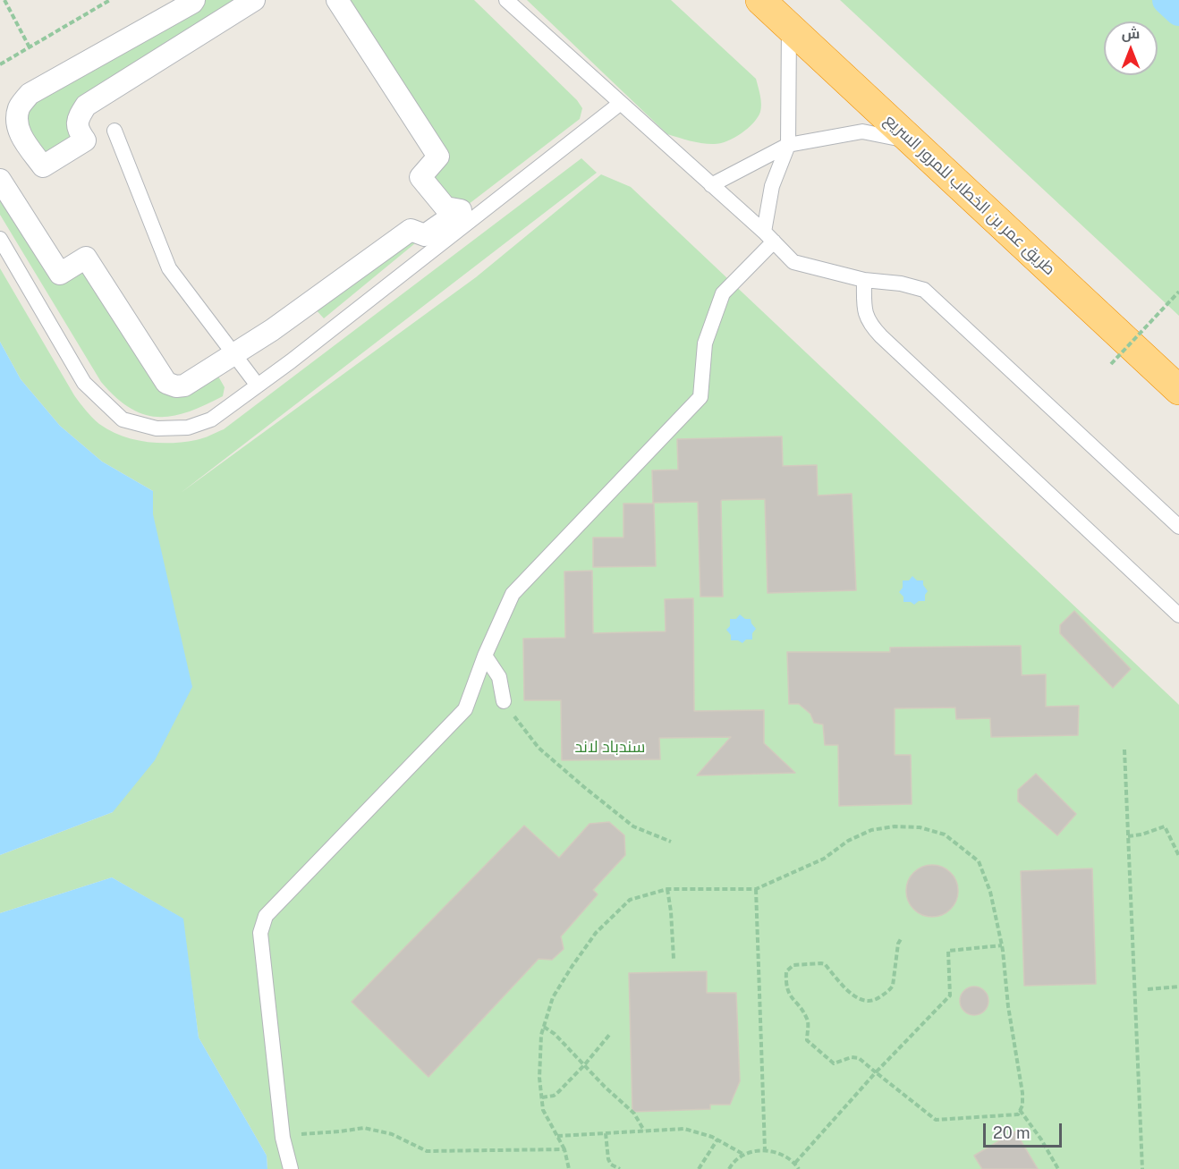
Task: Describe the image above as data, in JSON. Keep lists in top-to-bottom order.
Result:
{
  "streets": {
    "highway": ["طريق عمر بن الخطاب للمرور السريع"]
  },
  "parks": ["سندباد لاند"],
  "scale_bar": "20 m",
  "north": "top"
}
